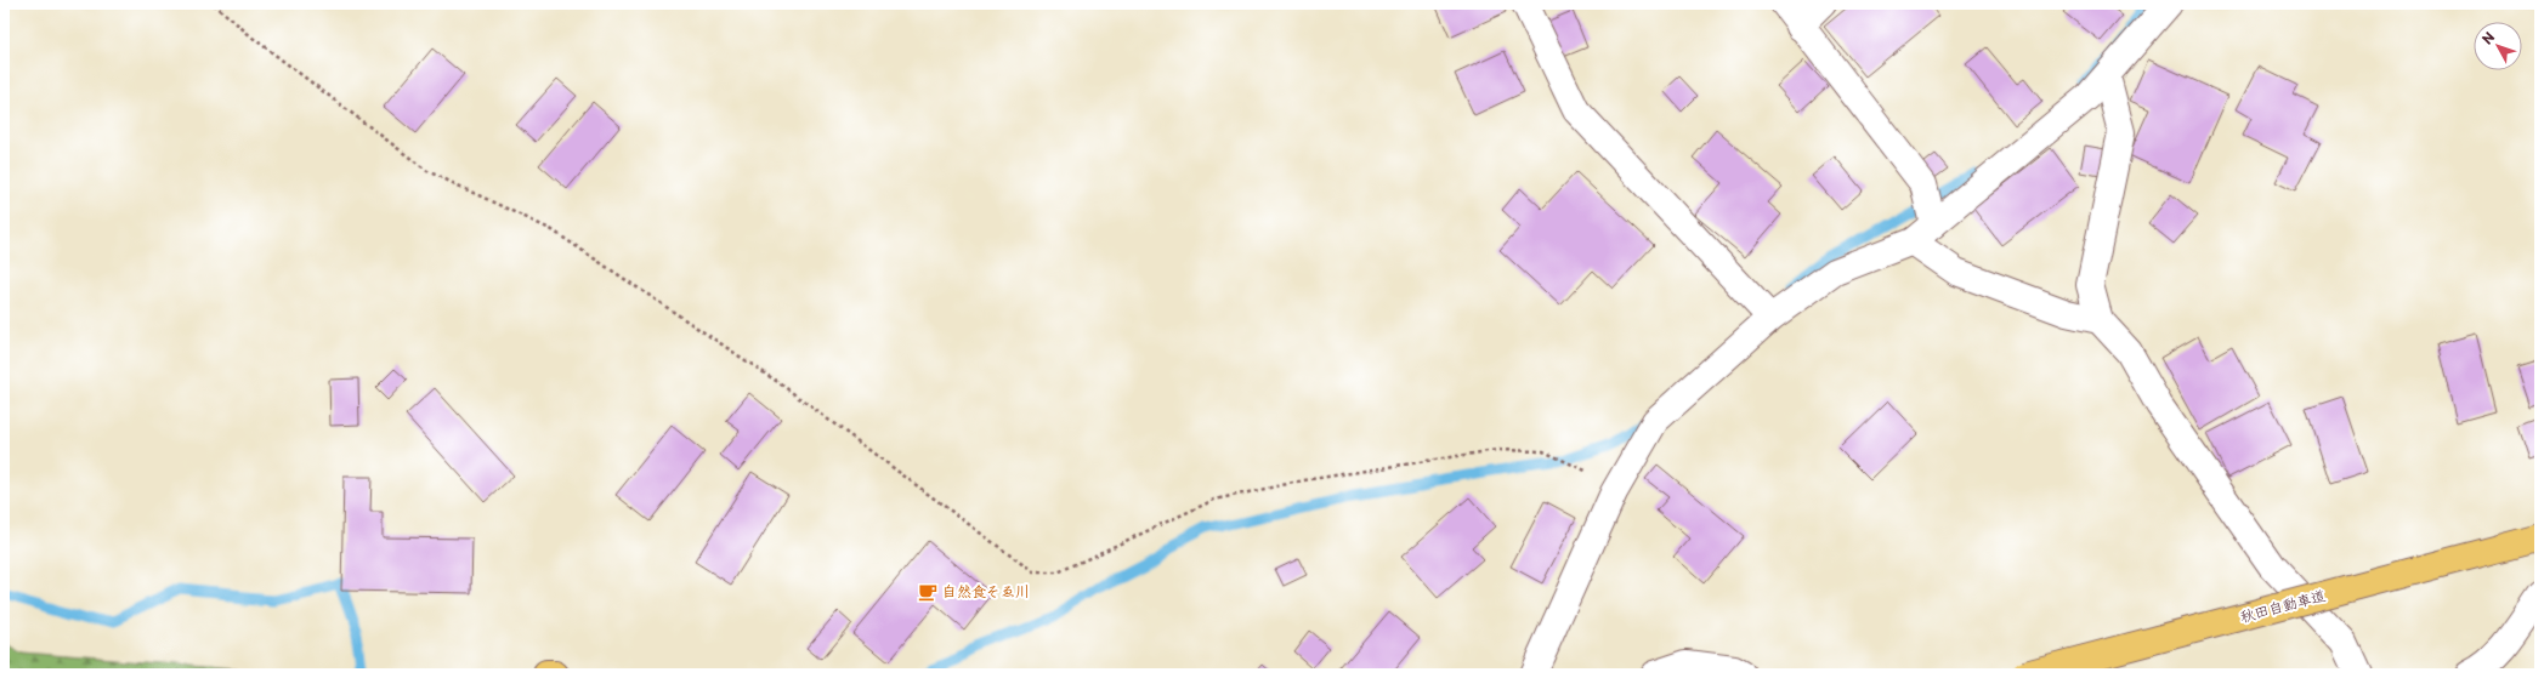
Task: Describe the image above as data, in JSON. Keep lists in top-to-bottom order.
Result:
{
  "streets": {
    "main road": ["秋田自動車道"]
  },
  "places": {
    "cafe": ["自然食そゑ川"]
  },
  "north": "top left"
}
